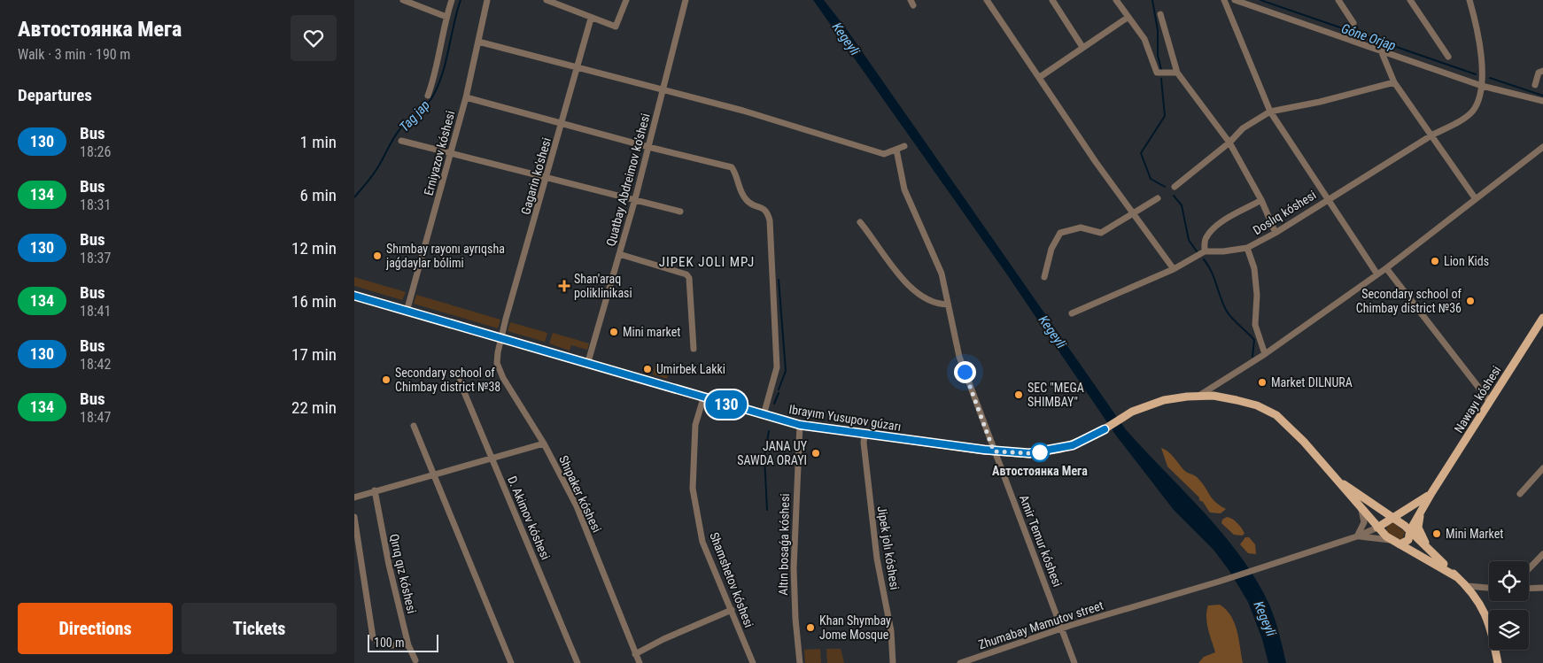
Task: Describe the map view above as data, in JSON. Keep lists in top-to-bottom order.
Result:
{
  "streets": {
    "main road": ["Nawayı kóshesi", "Ibrayım Yusupov gúzarı"],
    "street": [
      "Erniyazov kóshesi",
      "Gagarin ko'shesi",
      "Quatbay Abdreimov ko'shesi",
      "Doslıq kóshesi",
      "Shıpaker kóshesi",
      "D. Akimov kóshesi",
      "Amir Temur kóshesi",
      "Altın bosaǵa kóshesi",
      "Jipek jolı kóshesi",
      "Qırıq qız kóshesi",
      "Shamshetov kóshesi",
      "Zhumabay Mamutov street"
    ]
  },
  "crossings": [
    ["Erniyazov kóshesi", "Ibrayım Yusupov gúzarı"],
    ["Gagarin ko'shesi", "Ibrayım Yusupov gúzarı"],
    ["Gagarin ko'shesi", "Shıpaker kóshesi"],
    ["Quatbay Abdreimov ko'shesi", "Ibrayım Yusupov gúzarı"],
    ["Ibrayım Yusupov gúzarı", "Shıpaker kóshesi"],
    ["Ibrayım Yusupov gúzarı", "Amir Temur kóshesi"],
    ["Ibrayım Yusupov gúzarı", "Altın bosaǵa kóshesi"],
    ["Ibrayım Yusupov gúzarı", "Jipek jolı kóshesi"],
    ["Ibrayım Yusupov gúzarı", "Shamshetov kóshesi"],
    ["Amir Temur kóshesi", "Zhumabay Mamutov street"]
  ],
  "districts": ["JIPEK JOLI MPJ"],
  "water": ["Góne Orjap", "Kegeyli", "Tag jap"],
  "places": {
    "other": [
      "Shımbay rayonı ayrıqsha jaǵdaylar bólimi",
      "Lion Kids",
      "Secondary school of Chimbay district №36",
      "Mini market",
      "Umirbek Lakki",
      "Secondary school of Chimbay district №38",
      "Market DILNURA",
      "SEC \"MEGA SHIMBAY\"",
      "Автостоянка Мега",
      "JANA UY SAWDA ORAYI",
      "Mini Market",
      "Khan Shymbay Jome Mosque"
    ],
    "health": ["Shan'araq poliklinikasi"]
  },
  "lines": ["bus line 130"],
  "scale_bar": "100 m",
  "page": {
    "heading": [
      ["Автостоянка Мега", "Walk · 3 min · 190 m"],
      "Departures"
    ],
    "on_map": "130",
    "list": [
      {
        "mark": "130",
        "name": "Bus",
        "note": "18:26",
        "value": "1 min"
      },
      {
        "mark": "134",
        "name": "Bus",
        "note": "18:31",
        "value": "6 min"
      },
      {
        "mark": "130",
        "name": "Bus",
        "note": "18:37",
        "value": "12 min"
      },
      {
        "mark": "134",
        "name": "Bus",
        "note": "18:41",
        "value": "16 min"
      },
      {
        "mark": "130",
        "name": "Bus",
        "note": "18:42",
        "value": "17 min"
      },
      {
        "mark": "134",
        "name": "Bus",
        "note": "18:47",
        "value": "22 min"
      }
    ],
    "buttons": ["Directions", "Tickets"],
    "scale": "100 m"
  }
}
